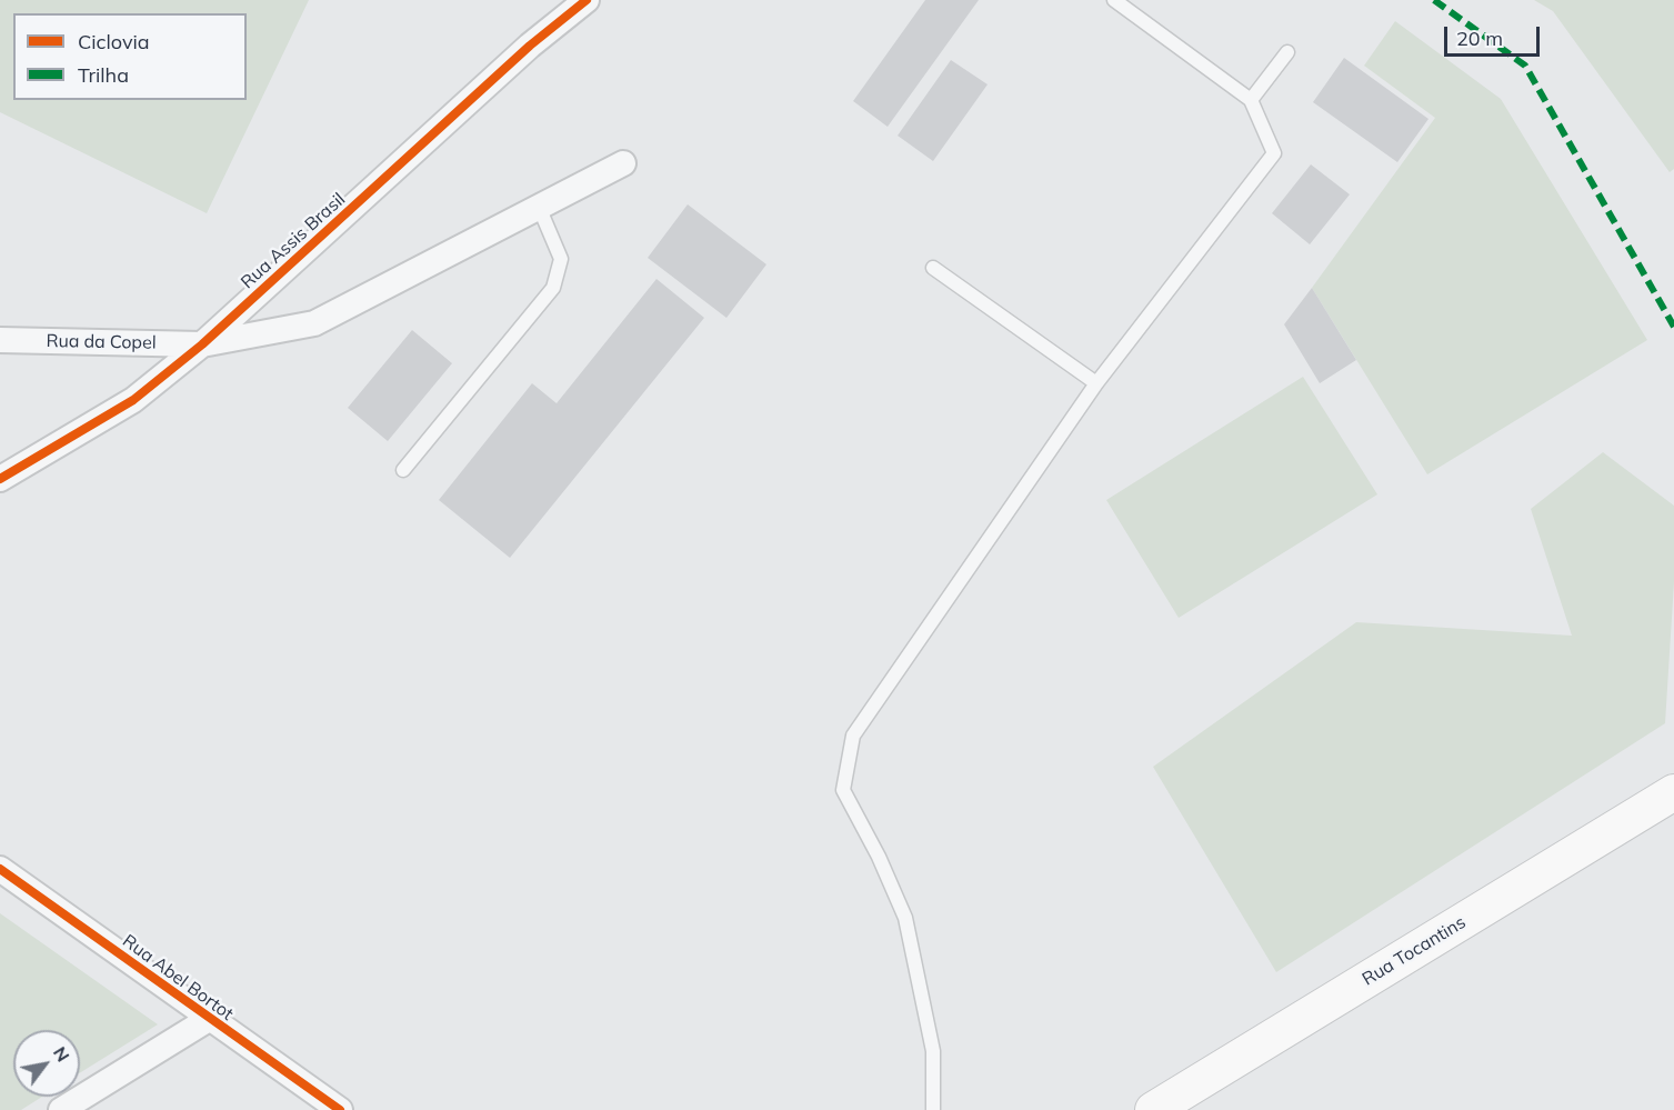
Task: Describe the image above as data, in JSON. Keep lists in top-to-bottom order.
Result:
{
  "streets": {
    "main road": ["Rua Tocantins"],
    "street": ["Rua Assis Brasil", "Rua da Copel", "Rua Abel Bortot"]
  },
  "crossings": [
    ["Rua Assis Brasil", "Rua da Copel"]
  ],
  "legend": ["Ciclovia", "Trilha"],
  "scale_bar": "20 m",
  "north": "top right"
}
